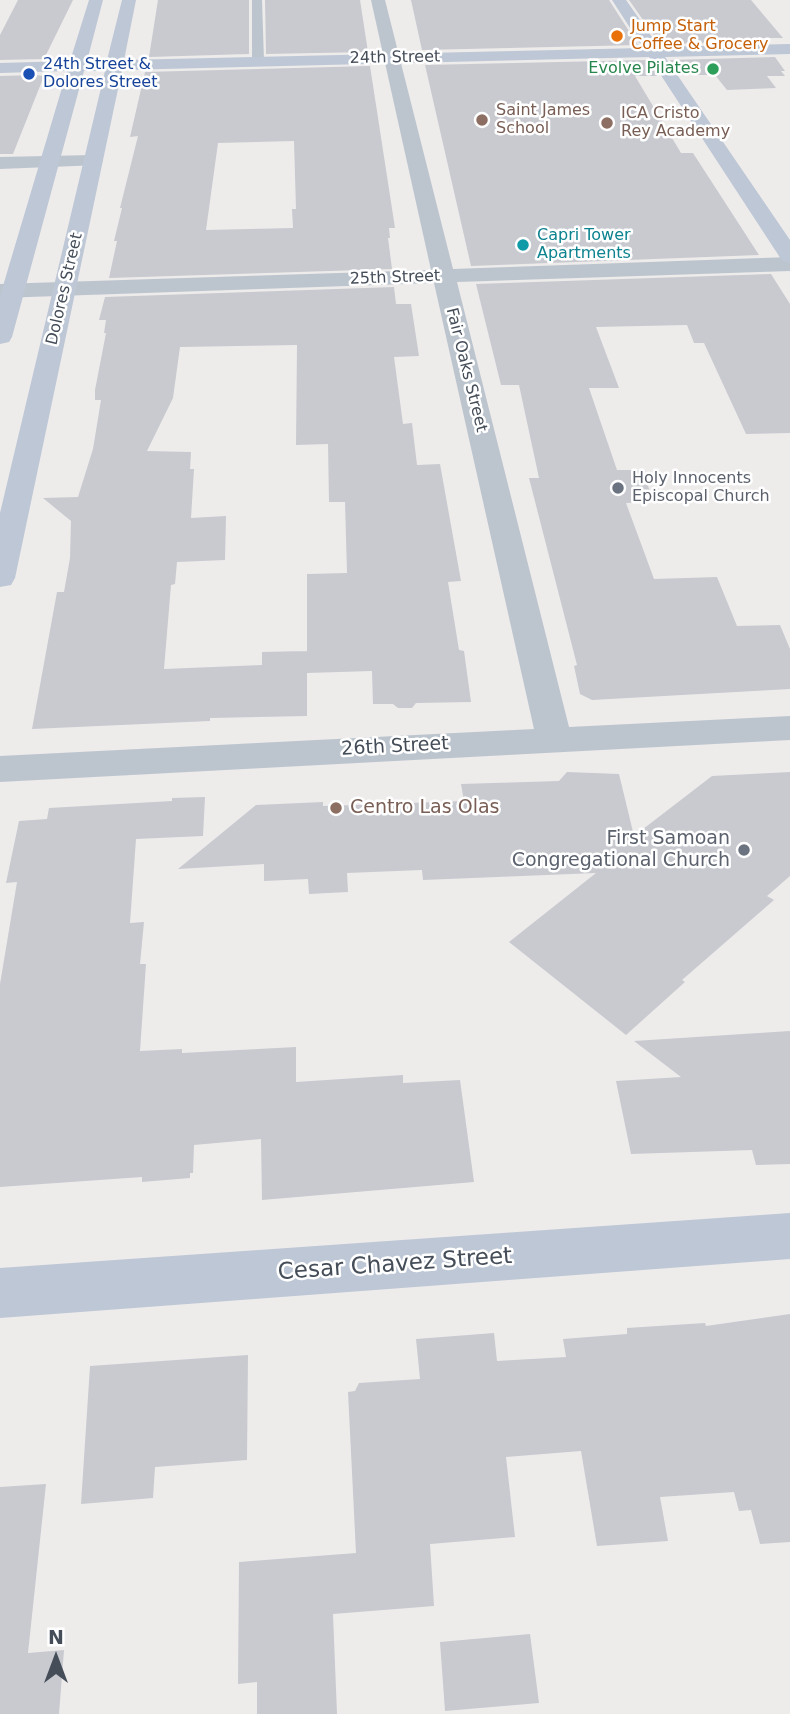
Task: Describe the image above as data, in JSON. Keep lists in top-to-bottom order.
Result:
{
  "streets": {
    "main road": ["24th Street", "Dolores Street", "Cesar Chavez Street"],
    "street": ["25th Street", "Fair Oaks Street", "26th Street"]
  },
  "crossings": [
    ["24th Street", "Dolores Street"],
    ["24th Street", "Fair Oaks Street"],
    ["25th Street", "Dolores Street"],
    ["25th Street", "Fair Oaks Street"],
    ["Fair Oaks Street", "26th Street"]
  ],
  "places": [
    "Jump Start Coffee & Grocery",
    "Evolve Pilates",
    "24th Street & Dolores Street",
    "Saint James School",
    "ICA Cristo Rey Academy",
    "Capri Tower Apartments",
    "Holy Innocents Episcopal Church",
    "Centro Las Olas",
    "First Samoan Congregational Church"
  ],
  "north": "top"
}
